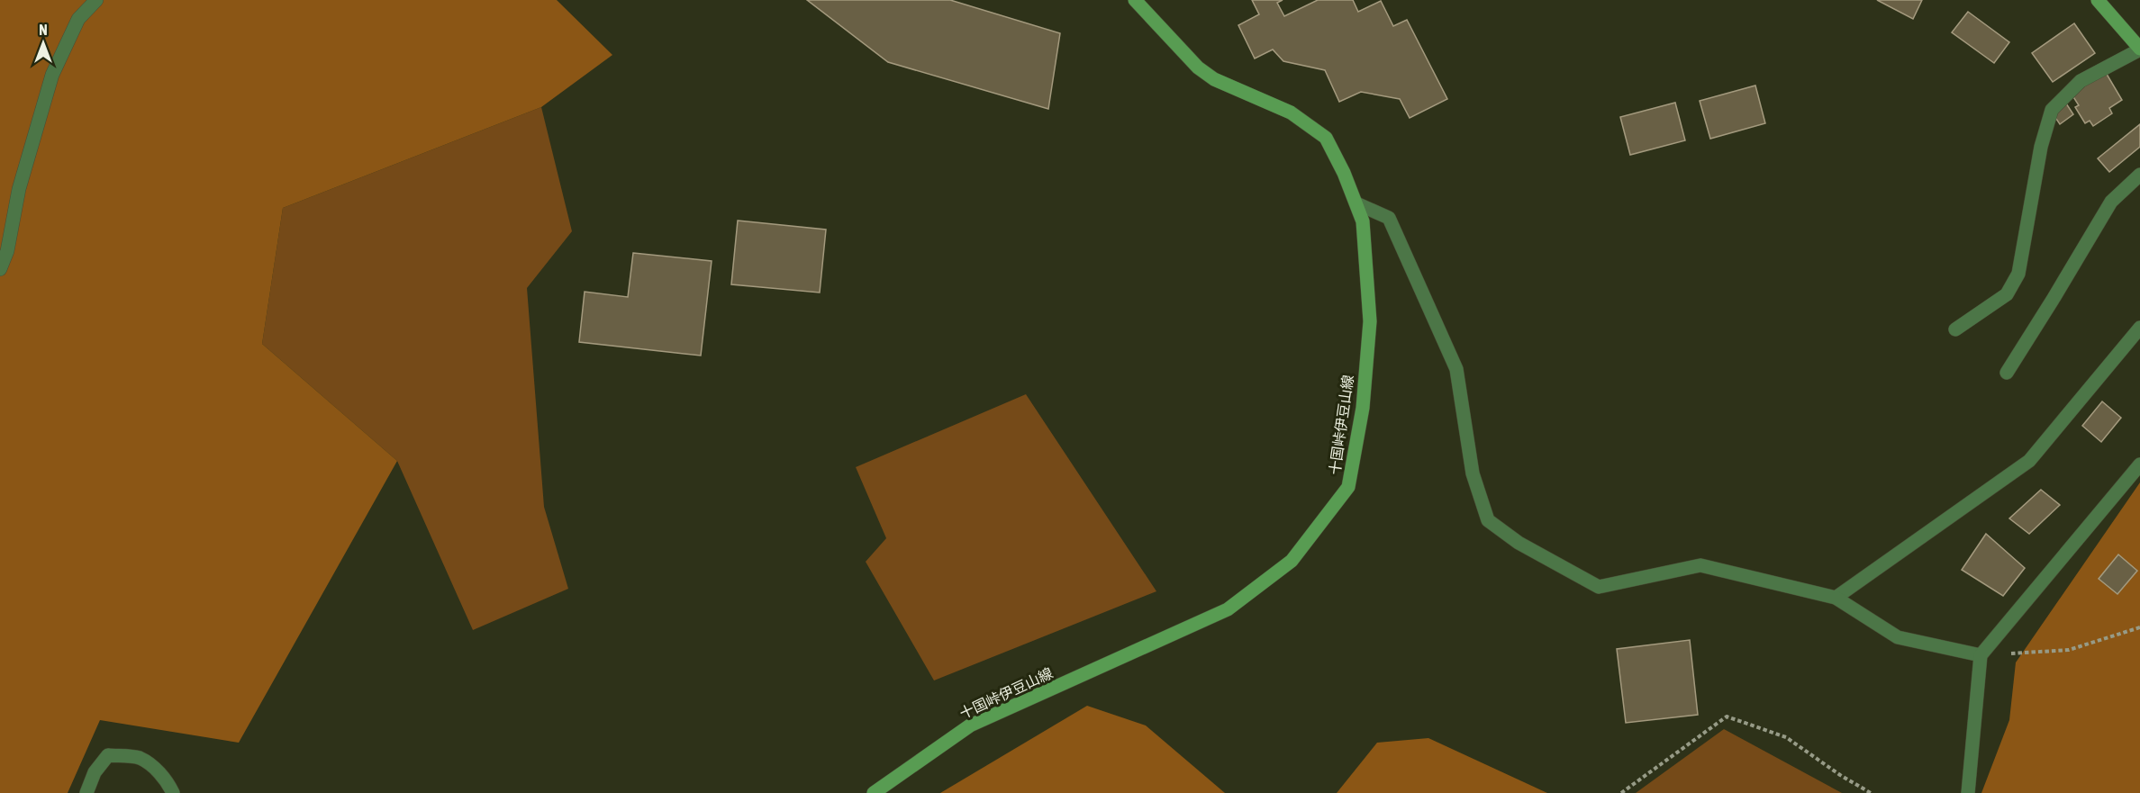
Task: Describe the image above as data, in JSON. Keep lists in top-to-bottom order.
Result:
{
  "streets": {
    "main road": ["十国峠伊豆山線"]
  },
  "north": "top"
}
